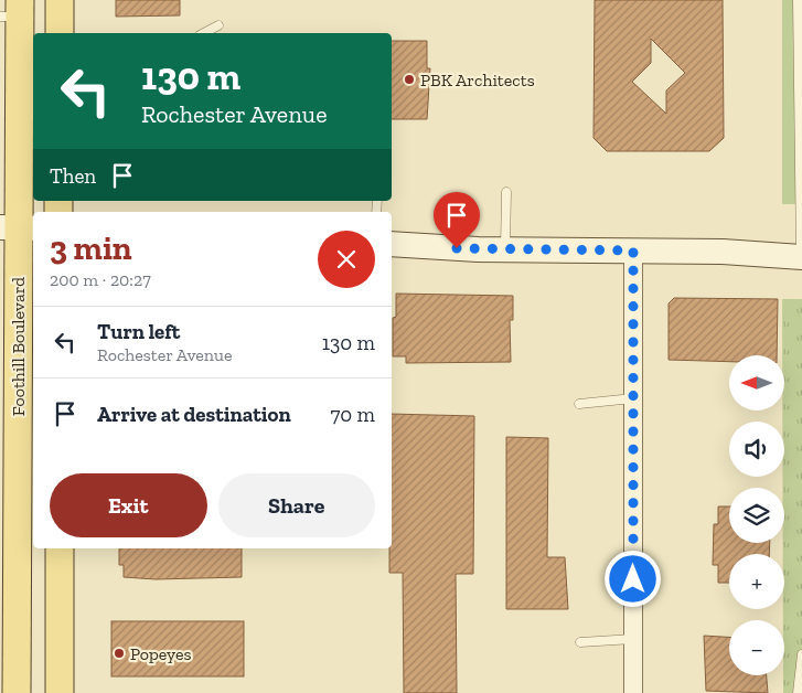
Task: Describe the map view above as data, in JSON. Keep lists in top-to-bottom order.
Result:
{
  "streets": {
    "main road": ["Foothill Boulevard"]
  },
  "places": ["PBK Architects", "Popeyes"],
  "north": "left",
  "page": {
    "turn": ["130 m", "Rochester Avenue"],
    "then": "Then",
    "heading": ["3 min", "200 m · 20:27"],
    "list": [
      {
        "name": "Turn left",
        "note": "Rochester Avenue",
        "value": "130 m"
      },
      {
        "name": "Arrive at destination",
        "value": "70 m"
      }
    ],
    "map_buttons": ["+", "−"],
    "buttons": ["Exit", "Share"]
  }
}
